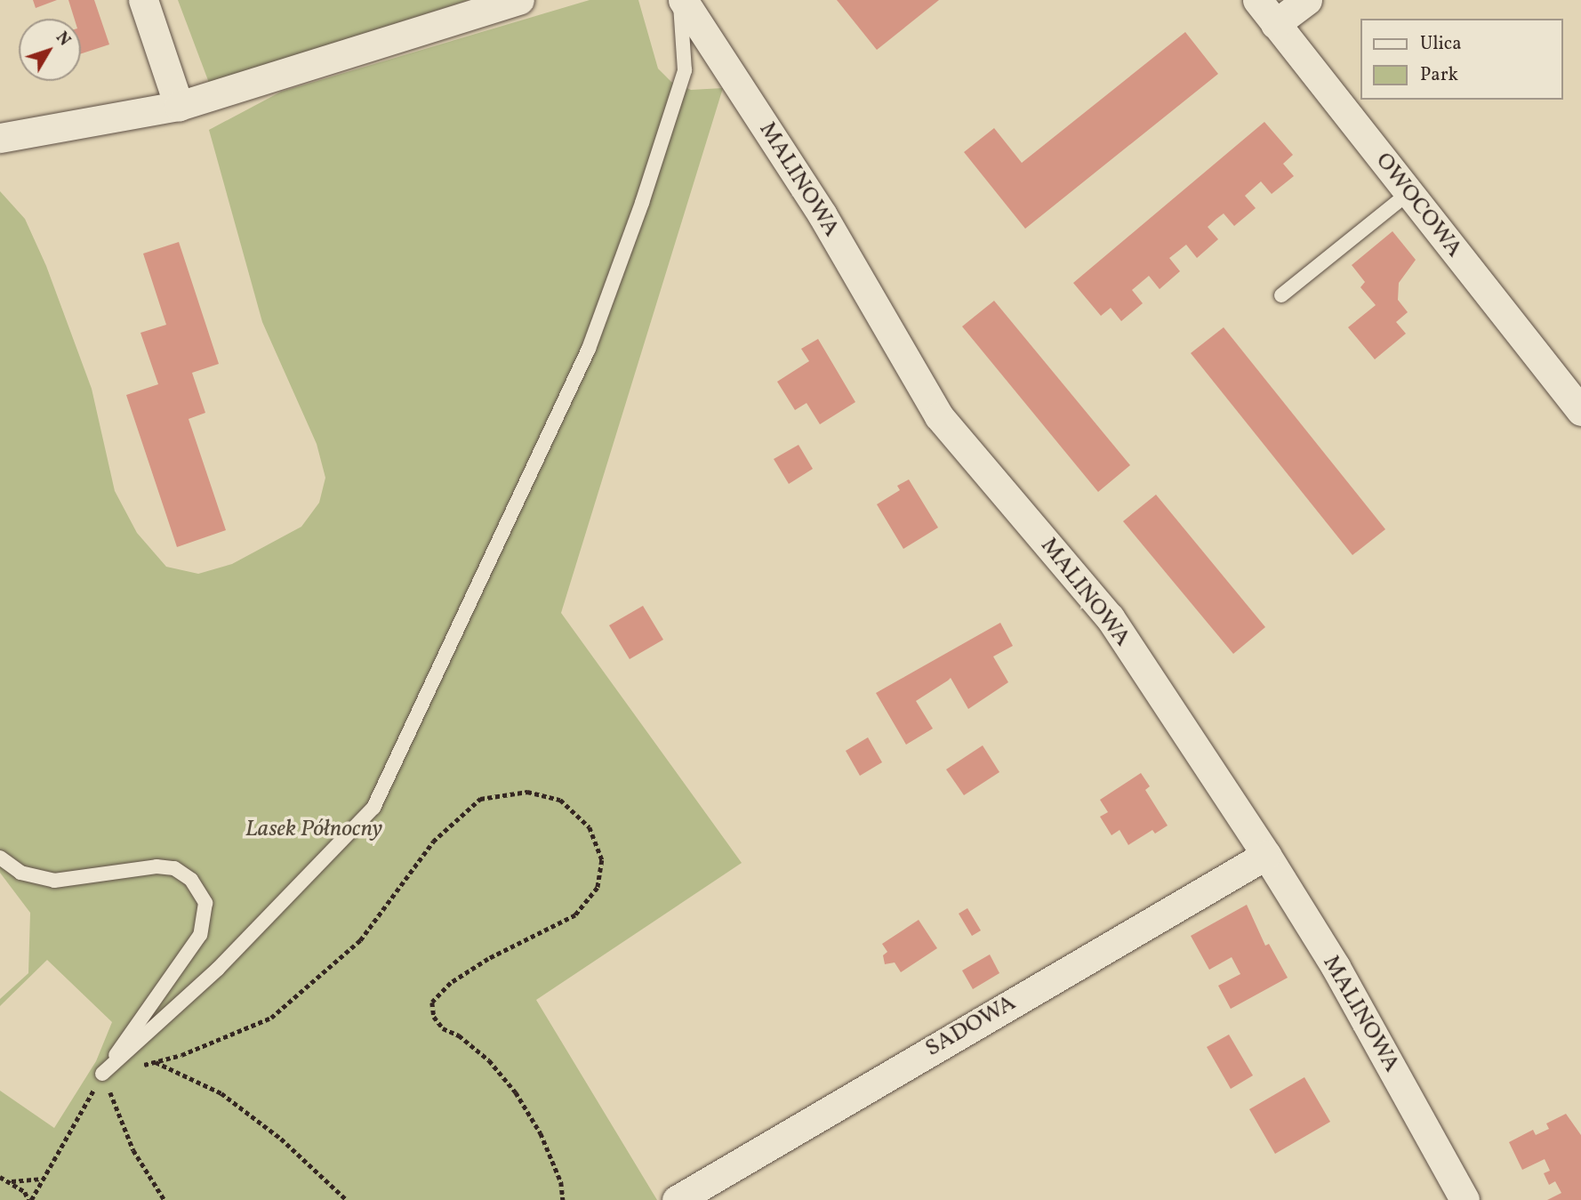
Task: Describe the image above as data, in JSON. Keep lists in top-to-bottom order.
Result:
{
  "streets": {
    "street": ["MALINOWA", "OWOCOWA", "SADOWA"]
  },
  "crossings": [
    ["MALINOWA", "SADOWA"]
  ],
  "parks": ["Lasek Północny"],
  "legend": ["Ulica", "Park"],
  "north": "top right"
}
